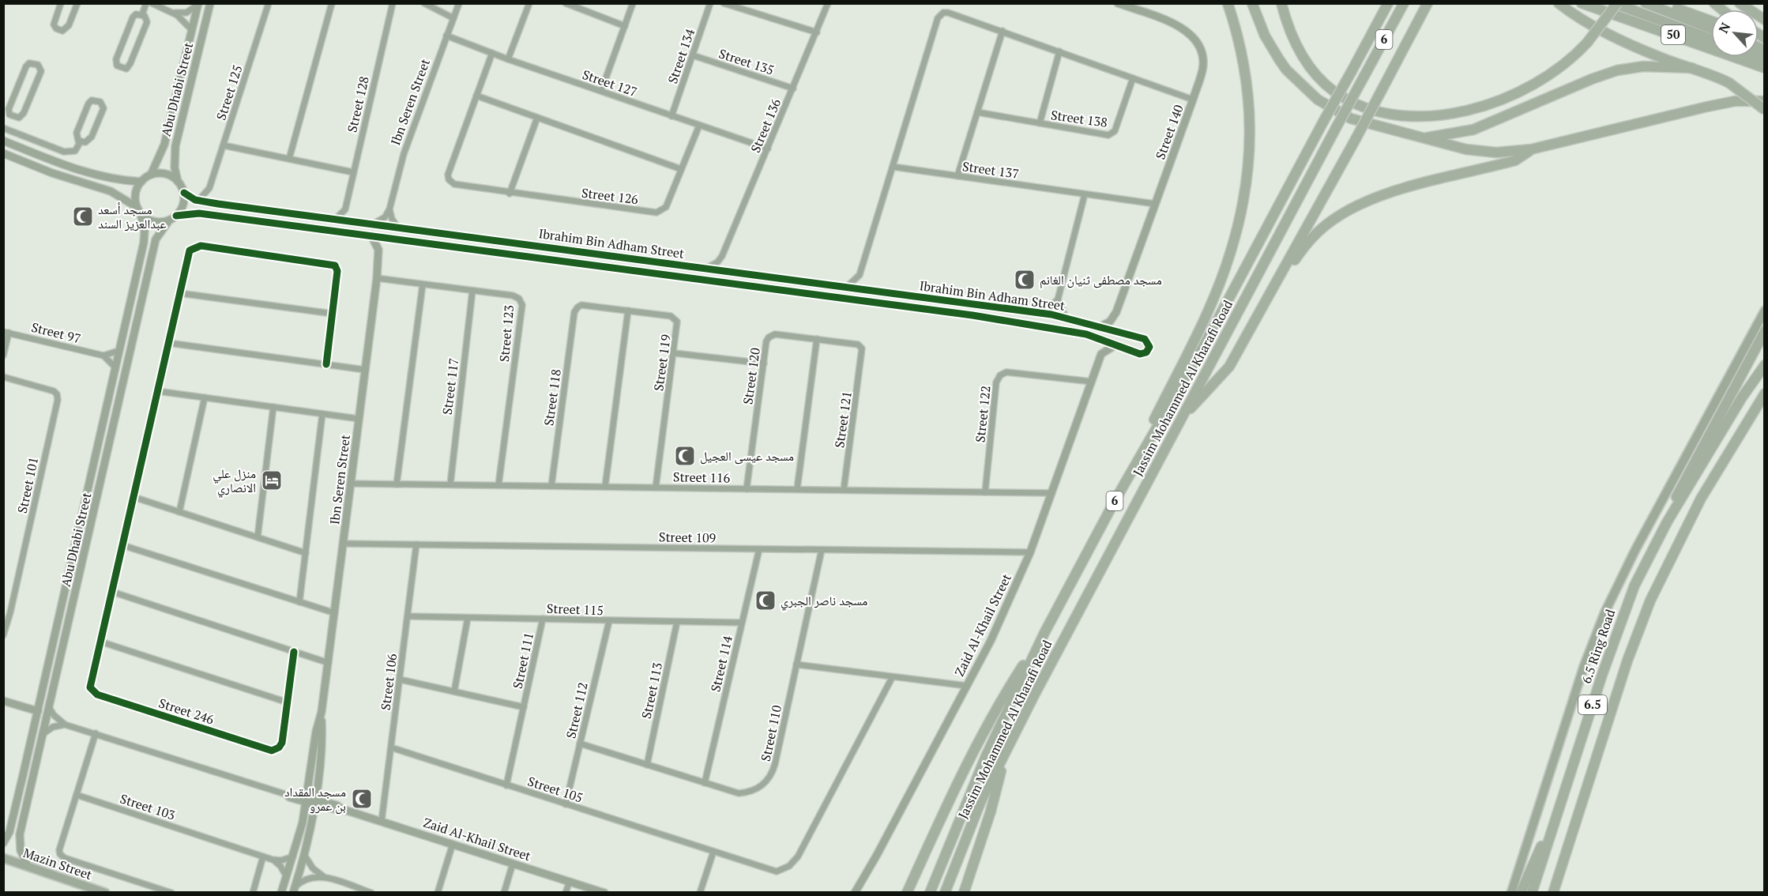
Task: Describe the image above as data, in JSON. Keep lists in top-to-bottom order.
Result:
{
  "streets": {
    "highway": [
      "50",
      "6",
      "Jassim Mohammed Al Kharafi Road",
      "6.5 Ring Road",
      "6.5"
    ],
    "main road": ["Mazin Street"],
    "street": [
      "Street 134",
      "Street 135",
      "Street 127",
      "Abu Dhabi Street",
      "Street 125",
      "Ibn Seren Street",
      "Street 128",
      "Street 138",
      "Street 136",
      "Street 140",
      "Street 137",
      "Street 126",
      "Ibrahim Bin Adham Street",
      "Street 97",
      "Street 123",
      "Street 119",
      "Street 120",
      "Street 117",
      "Street 118",
      "Street 122",
      "Street 121",
      "Street 116",
      "Street 101",
      "Street 109",
      "Street 115",
      "Zaid Al-Khail Street",
      "Street 111",
      "Street 114",
      "Street 106",
      "Street 113",
      "Street 112",
      "Street 246",
      "Street 110",
      "Street 105",
      "Street 103"
    ]
  },
  "crossings": [
    ["Street 134", "Street 135"],
    ["Street 134", "Street 127"],
    ["Street 135", "Street 136"],
    ["Street 127", "Ibn Seren Street"],
    ["Street 127", "Street 136"],
    ["Street 127", "Street 126"],
    ["Abu Dhabi Street", "Ibrahim Bin Adham Street"],
    ["Abu Dhabi Street", "Mazin Street"],
    ["Street 125", "Ibrahim Bin Adham Street"],
    ["Ibn Seren Street", "Ibrahim Bin Adham Street"],
    ["Ibn Seren Street", "Street 123"],
    ["Ibn Seren Street", "Street 116"],
    ["Ibn Seren Street", "Street 109"],
    ["Ibn Seren Street", "Zaid Al-Khail Street"],
    ["Ibn Seren Street", "Street 103"],
    ["Street 136", "Ibrahim Bin Adham Street"],
    ["Street 140", "Street 137"],
    ["Street 140", "Ibrahim Bin Adham Street"],
    ["Street 123", "Street 117"],
    ["Street 123", "Street 116"],
    ["Street 119", "Street 118"],
    ["Street 119", "Street 116"],
    ["Street 120", "Street 121"],
    ["Street 120", "Street 116"],
    ["Street 117", "Street 116"],
    ["Street 118", "Street 116"],
    ["Street 122", "Street 116"],
    ["Street 122", "Zaid Al-Khail Street"],
    ["Street 121", "Street 116"],
    ["Street 116", "Zaid Al-Khail Street"],
    ["Street 109", "Zaid Al-Khail Street"],
    ["Street 109", "Street 114"],
    ["Street 109", "Street 106"],
    ["Street 109", "Street 110"],
    ["Street 115", "Street 111"],
    ["Street 115", "Street 114"],
    ["Street 115", "Street 106"],
    ["Street 115", "Street 113"],
    ["Street 115", "Street 112"],
    ["Zaid Al-Khail Street", "Street 106"],
    ["Street 111", "Street 106"],
    ["Street 111", "Street 105"],
    ["Street 114", "Street 110"],
    ["Street 106", "Street 105"],
    ["Street 113", "Street 110"],
    ["Street 112", "Street 110"],
    ["Street 112", "Street 105"]
  ],
  "places": {
    "mosque": [
      "مسجد أسعد عبدالعزيز السند",
      "مسجد مصطفى ثنيان الغانم",
      "مسجد عيسى العجيل",
      "مسجد ناصر الجبري",
      "مسجد المقداد بن عمرو"
    ],
    "hotel": ["منزل علي الانصاري"]
  },
  "north": "top left"
}
